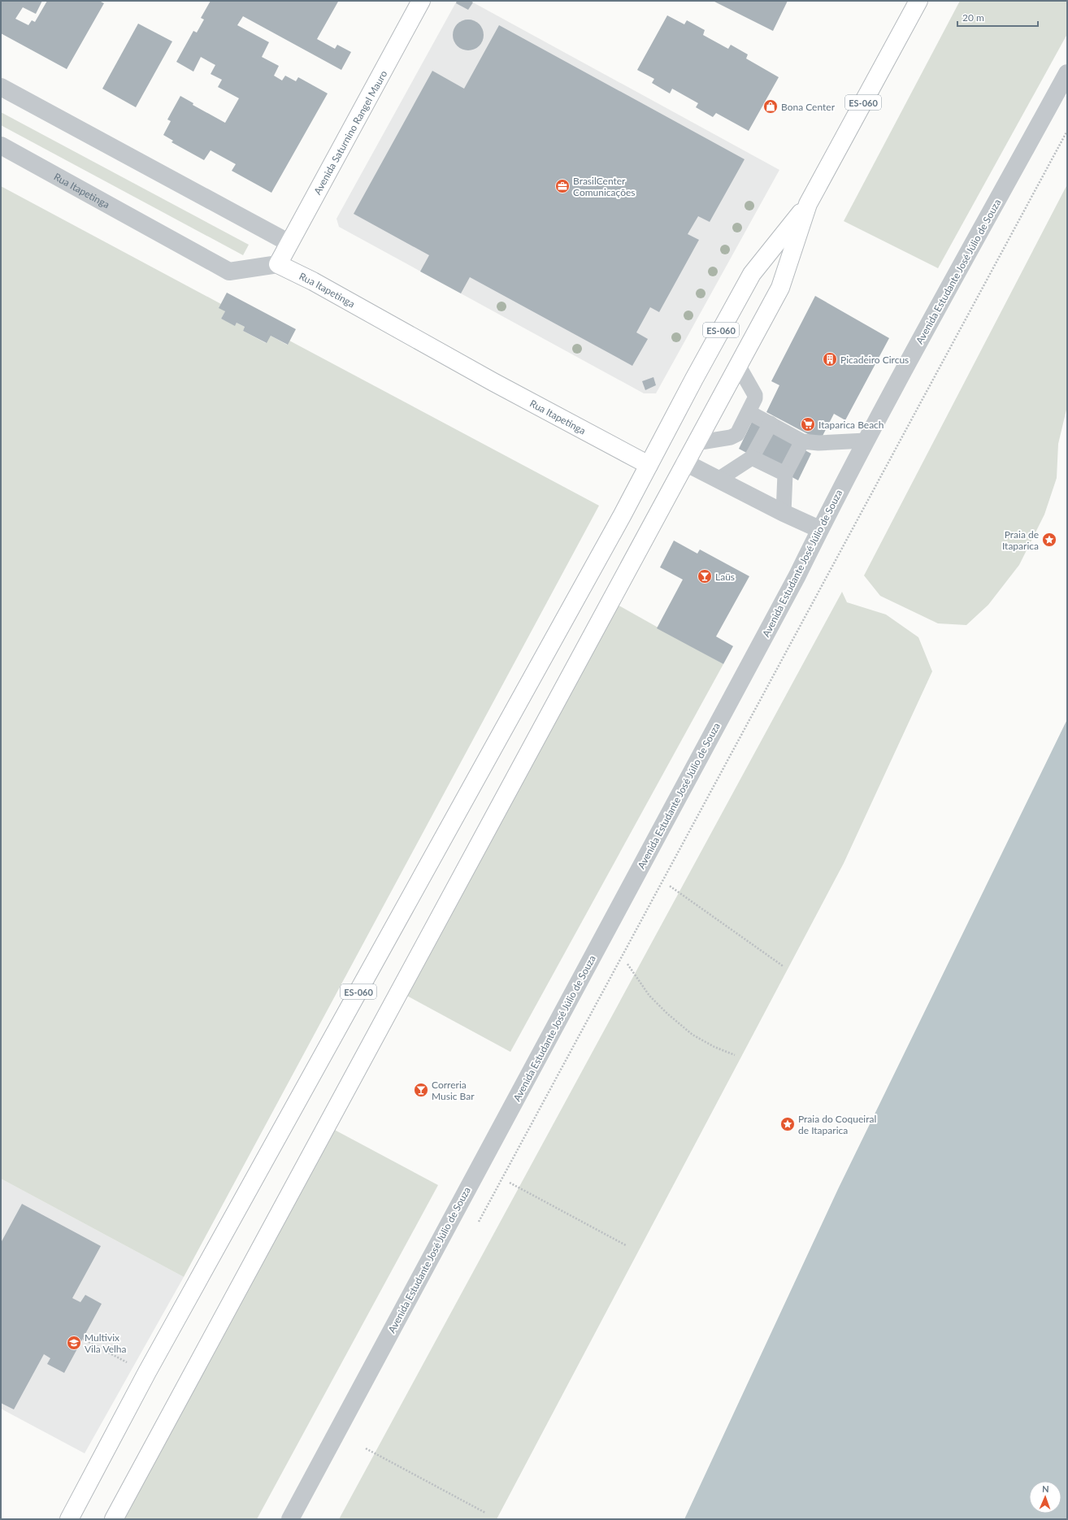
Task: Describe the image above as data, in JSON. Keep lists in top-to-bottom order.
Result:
{
  "streets": {
    "main road": ["ES-060", "Avenida Saturnino Rangel Mauro", "Rua Itapetinga"],
    "street": ["Avenida Estudante José Júlio de Souza"]
  },
  "crossings": [
    ["ES-060", "Rua Itapetinga"],
    ["Avenida Saturnino Rangel Mauro", "Rua Itapetinga"]
  ],
  "places": {
    "shop": ["Bona Center"],
    "office": ["BrasilCenter Comunicações"],
    "building": ["Picadeiro Circus"],
    "supermarket": ["Itaparica Beach"],
    "place": ["Praia de Itaparica", "Praia do Coqueiral de Itaparica"],
    "bar": ["Laüs", "Correria Music Bar"],
    "school or university": ["Multivix Vila Velha"]
  },
  "scale_bar": "20 m",
  "north": "top"
}
